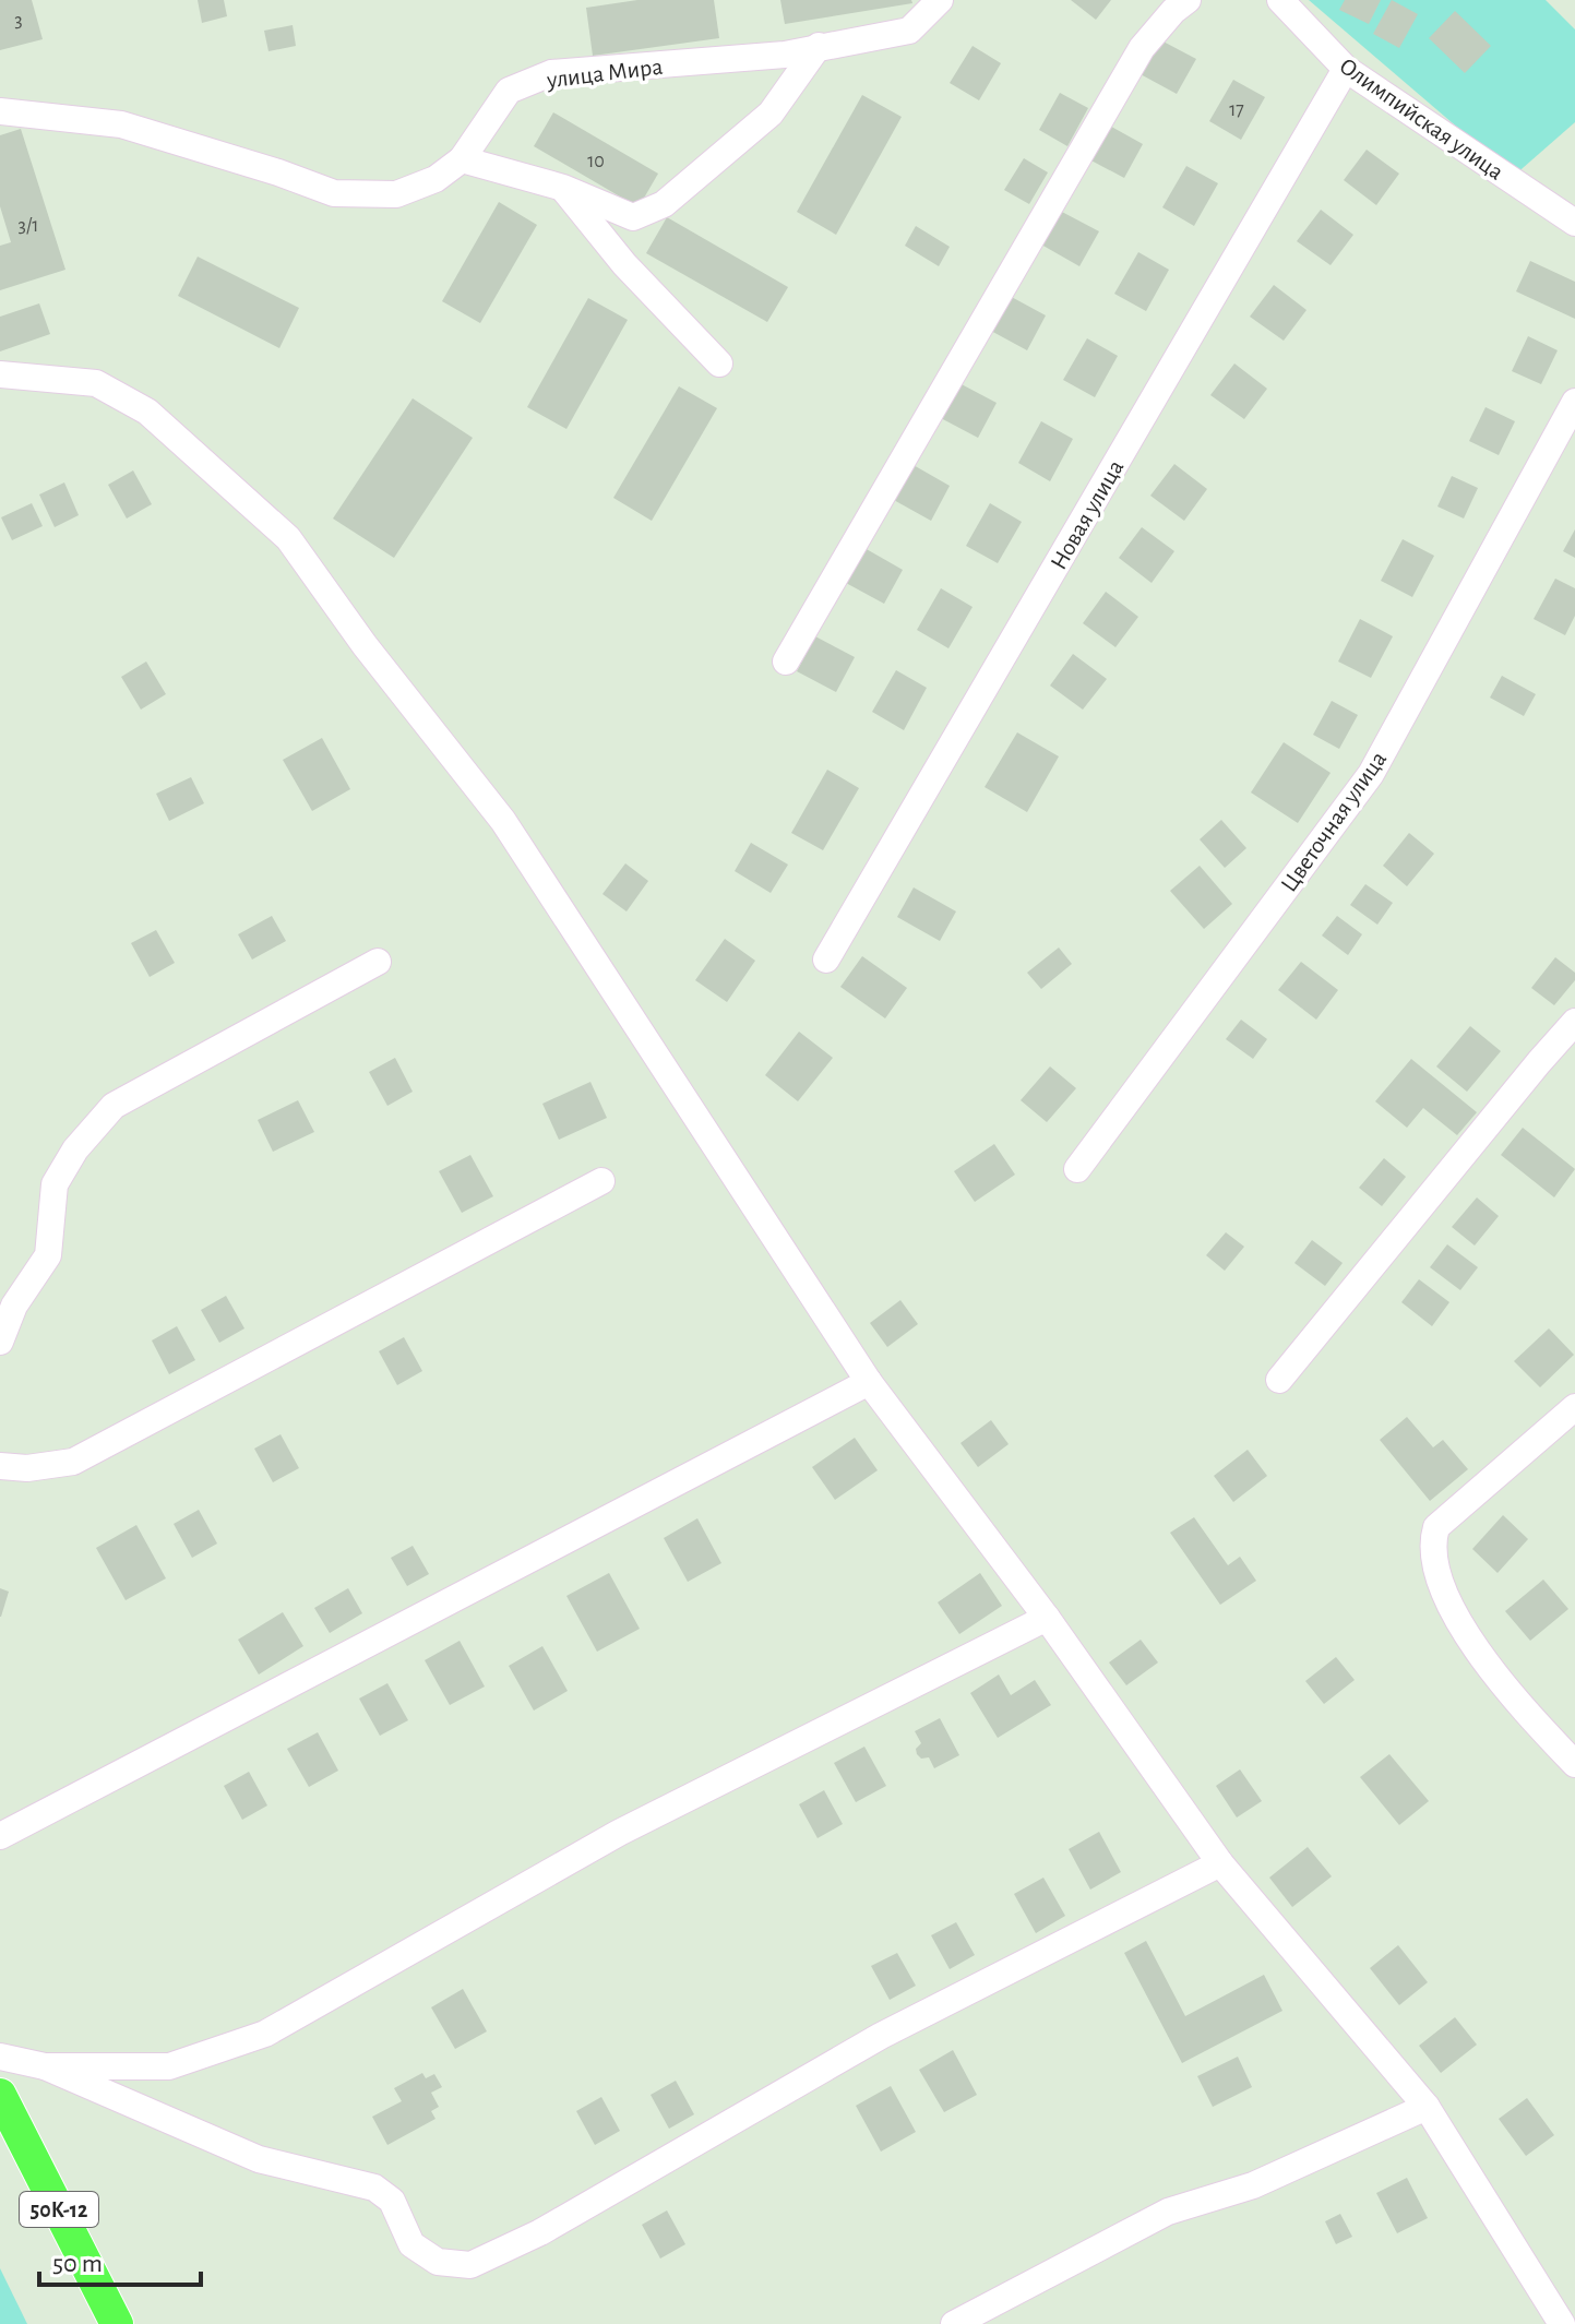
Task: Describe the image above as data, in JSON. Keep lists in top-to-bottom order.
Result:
{
  "streets": {
    "main road": ["50К-12"],
    "street": [
      "улица Мира",
      "Олимпийская улица",
      "Новая улица",
      "Цветочная улица"
    ]
  },
  "crossings": [
    ["Олимпийская улица", "Новая улица"]
  ],
  "house_numbers": [
    "3",
    "17",
    "10",
    "3/1"
  ],
  "scale_bar": "50 m"
}
